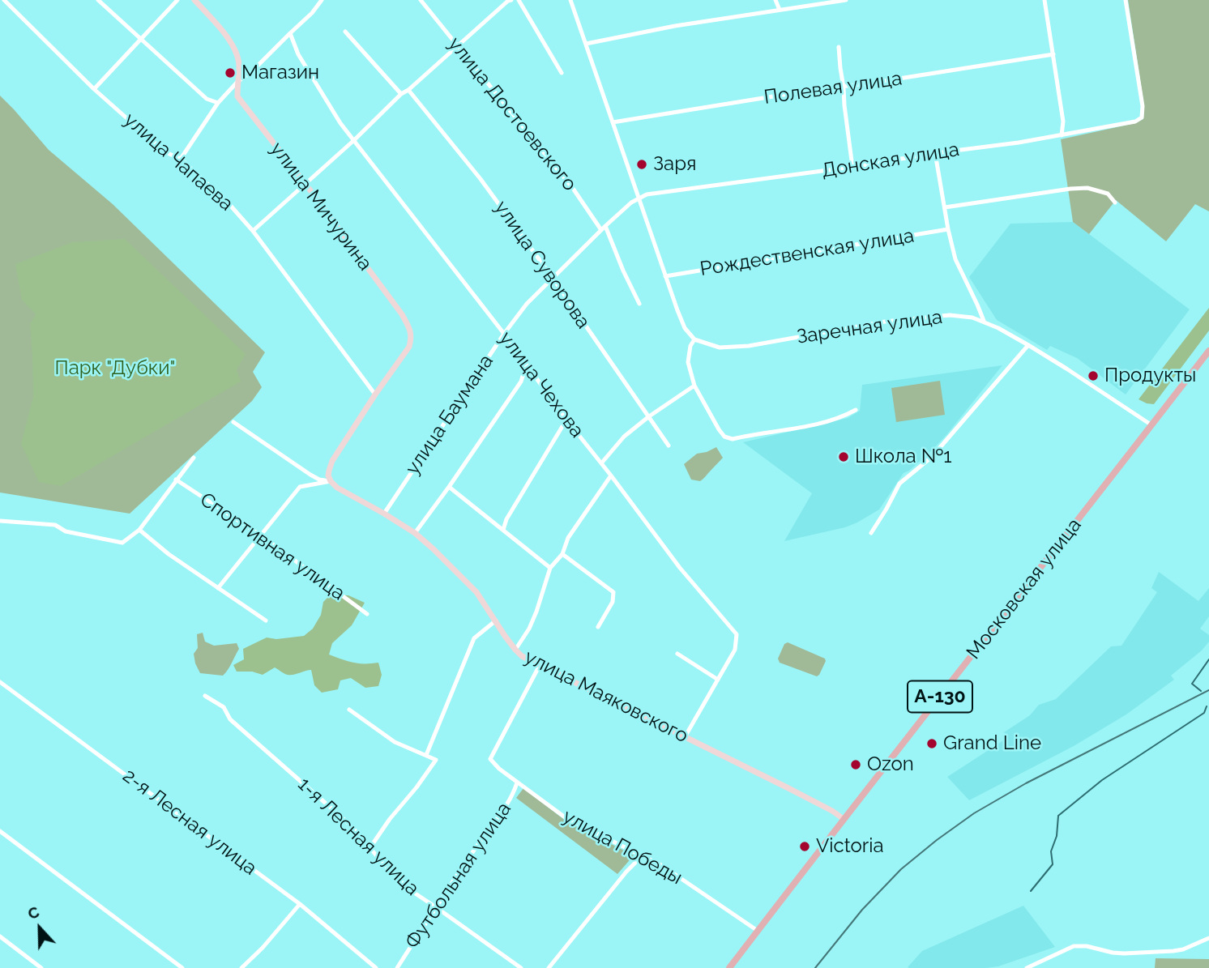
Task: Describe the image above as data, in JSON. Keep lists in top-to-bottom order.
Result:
{
  "streets": {
    "main road": ["Московская улица", "А-130"],
    "street": [
      "Полевая улица",
      "улица Достоевского",
      "Донская улица",
      "улица Чапаева",
      "улица Мичурина",
      "Рождественская улица",
      "улица Суворова",
      "Заречная улица",
      "улица Чехова",
      "улица Баумана",
      "Спортивная улица",
      "улица Маяковского",
      "2-я Лесная улица",
      "1-я Лесная улица",
      "улица Победы",
      "Футбольная улица"
    ]
  },
  "crossings": [
    ["улица Достоевского", "улица Баумана"],
    ["Донская улица", "улица Баумана"],
    ["улица Чапаева", "улица Мичурина"],
    ["улица Суворова", "улица Баумана"],
    ["Заречная улица", "Московская улица"],
    ["Заречная улица", "А-130"],
    ["улица Чехова", "улица Баумана"],
    ["улица Чехова", "улица Маяковского"],
    ["улица Баумана", "улица Маяковского"],
    ["Московская улица", "улица Маяковского"],
    ["Московская улица", "А-130"],
    ["Московская улица", "улица Победы"],
    ["улица Маяковского", "улица Победы"],
    ["1-я Лесная улица", "Футбольная улица"],
    ["улица Победы", "Футбольная улица"]
  ],
  "parks": ["Парк \"Дубки\""],
  "places": [
    "Магазин",
    "Заря",
    "Продукты",
    "Школа №1",
    "Grand Line",
    "Ozon",
    "Victoria"
  ],
  "north": "top"
}
